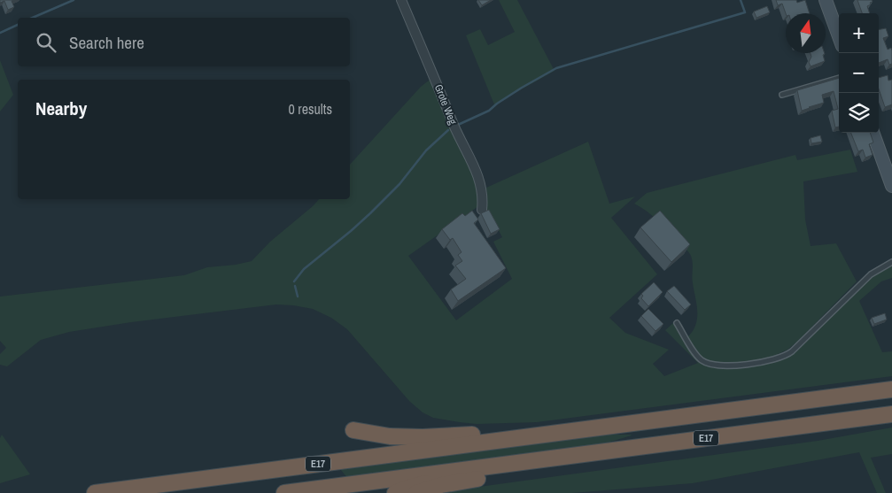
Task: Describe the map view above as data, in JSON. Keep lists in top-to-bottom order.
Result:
{
  "streets": {
    "highway": ["E17"],
    "street": ["Grote Weg"]
  },
  "north": "top",
  "page": {
    "map_buttons": ["+", "−"],
    "search": "Search here",
    "heading": ["Nearby", "0 results"]
  }
}
